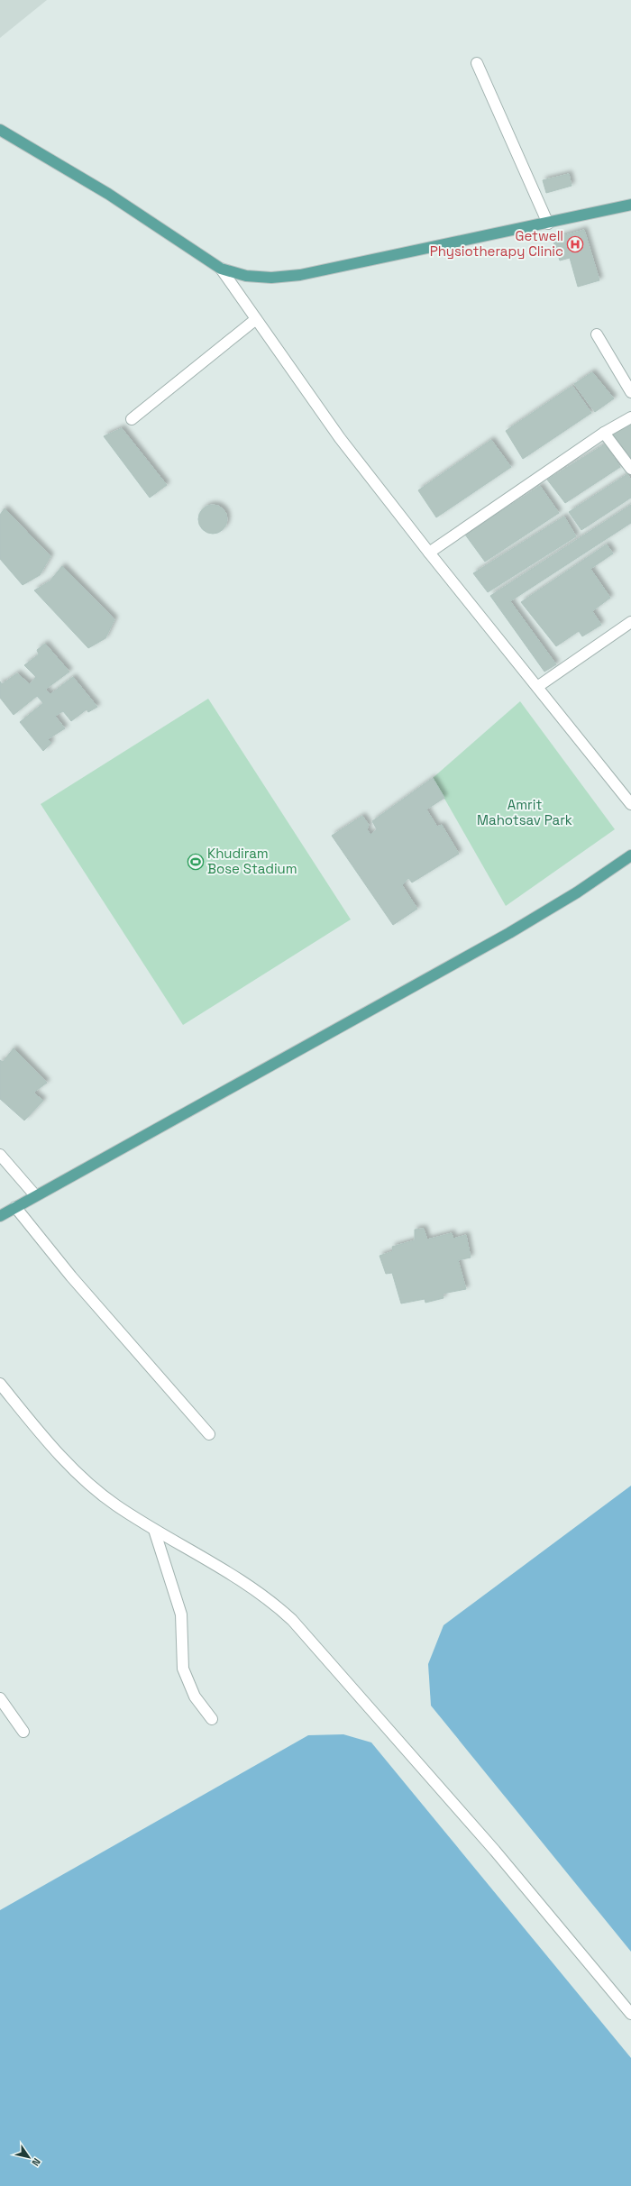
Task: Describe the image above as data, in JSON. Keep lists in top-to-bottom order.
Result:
{
  "parks": ["Amrit Mahotsav Park"],
  "places": {
    "hospital": ["Getwell Physiotherapy Clinic"],
    "sports": ["Khudiram Bose Stadium"]
  },
  "north": "bottom right"
}
